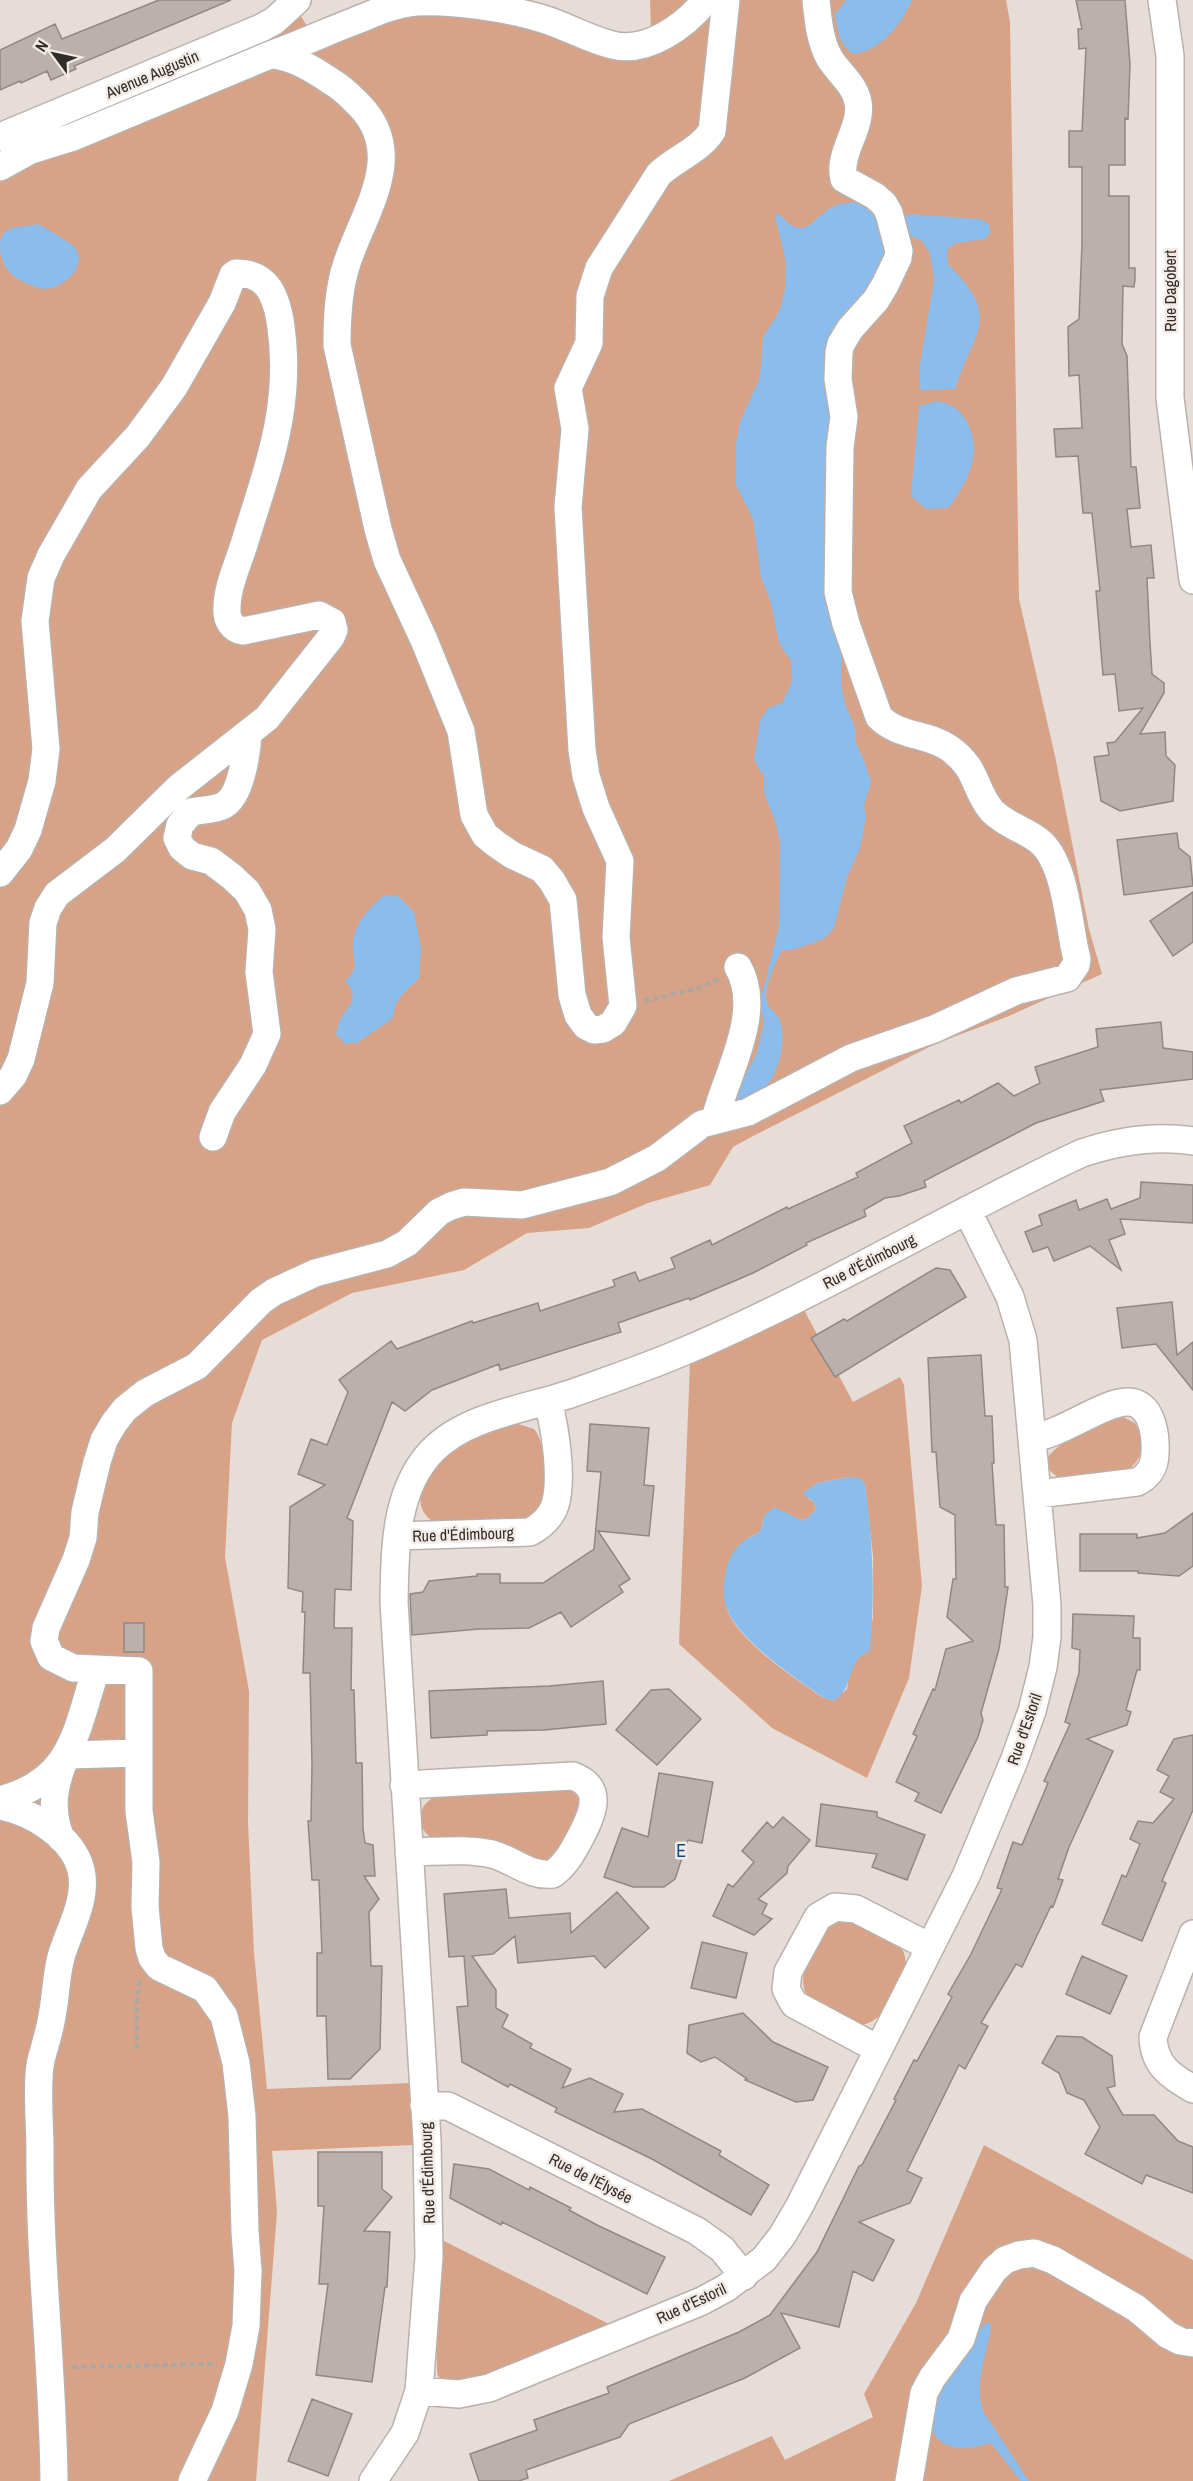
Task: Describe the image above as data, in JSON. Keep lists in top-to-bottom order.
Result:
{
  "streets": {
    "street": [
      "Avenue Augustin",
      "Rue Dagobert",
      "Rue d'Édimbourg",
      "Rue d'Estoril",
      "Rue de l'Élysée"
    ]
  },
  "crossings": [
    ["Rue d'Édimbourg", "Rue d'Estoril"],
    ["Rue d'Édimbourg", "Rue de l'Élysée"],
    ["Rue d'Estoril", "Rue de l'Élysée"]
  ],
  "districts": ["E"],
  "north": "top left"
}
